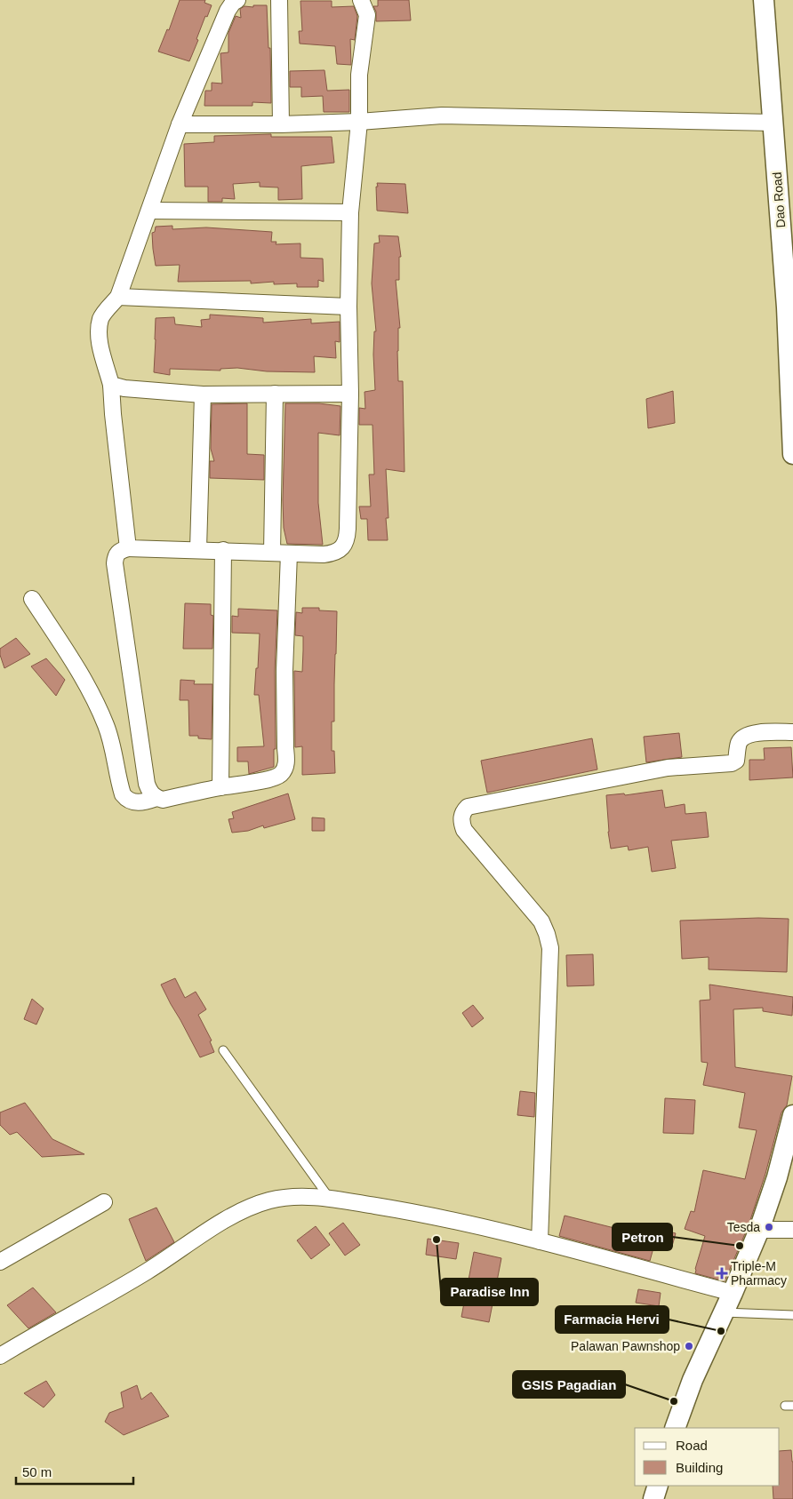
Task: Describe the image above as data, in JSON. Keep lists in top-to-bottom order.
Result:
{
  "streets": {
    "street": ["Dao Road"]
  },
  "places": {
    "other": [
      "Tesda",
      "Paradise Inn",
      "Petron",
      "Farmacia Hervi",
      "Palawan Pawnshop",
      "GSIS Pagadian"
    ],
    "health": ["Triple-M Pharmacy"]
  },
  "legend": ["Road", "Building"],
  "scale_bar": "50 m"
}
